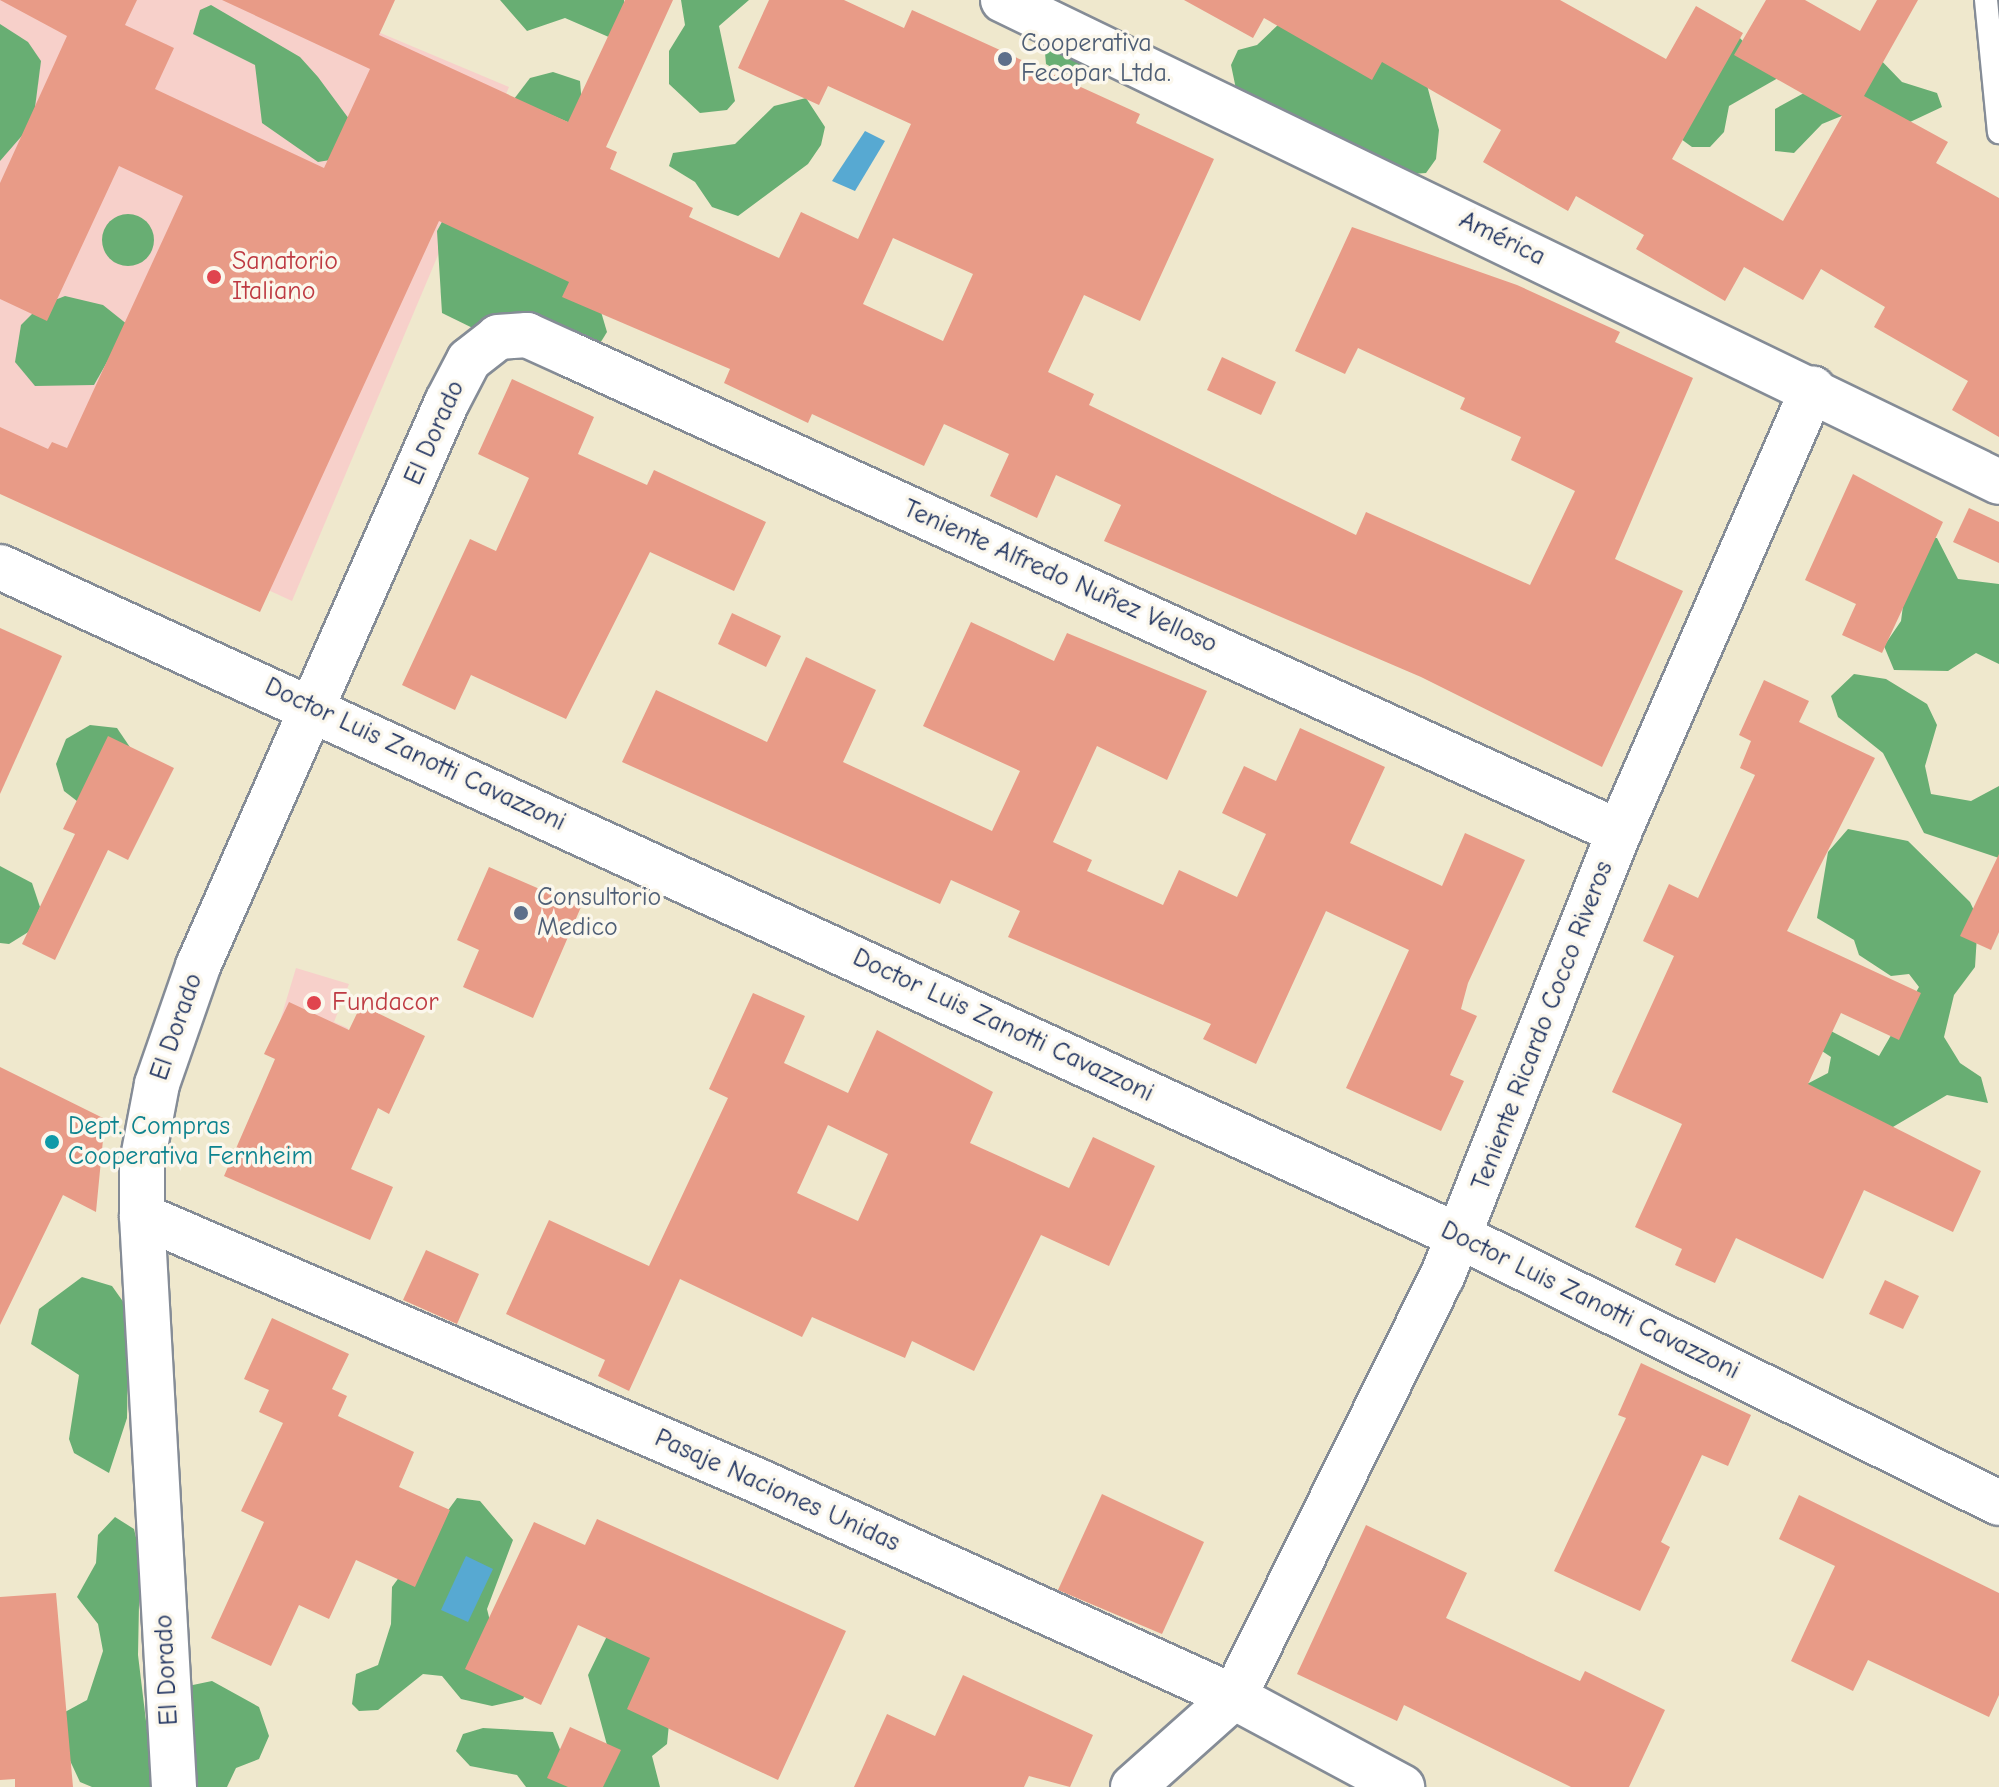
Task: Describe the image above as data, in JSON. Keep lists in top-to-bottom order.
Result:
{
  "streets": {
    "street": [
      "América",
      "El Dorado",
      "Teniente Alfredo Nuñez Velloso",
      "Doctor Luis Zanotti Cavazzoni",
      "Teniente Ricardo Cocco Riveros",
      "Pasaje Naciones Unidas"
    ]
  },
  "crossings": [
    ["América", "Teniente Ricardo Cocco Riveros"],
    ["El Dorado", "Teniente Alfredo Nuñez Velloso"],
    ["El Dorado", "Doctor Luis Zanotti Cavazzoni"],
    ["El Dorado", "Pasaje Naciones Unidas"],
    ["Teniente Alfredo Nuñez Velloso", "Teniente Ricardo Cocco Riveros"],
    ["Doctor Luis Zanotti Cavazzoni", "Teniente Ricardo Cocco Riveros"],
    ["Teniente Ricardo Cocco Riveros", "Pasaje Naciones Unidas"]
  ],
  "places": [
    "Cooperativa Fecopar Ltda.",
    "Sanatorio Italiano",
    "Consultorio Medico",
    "Fundacor",
    "Dept. Compras Cooperativa Fernheim"
  ]
}
